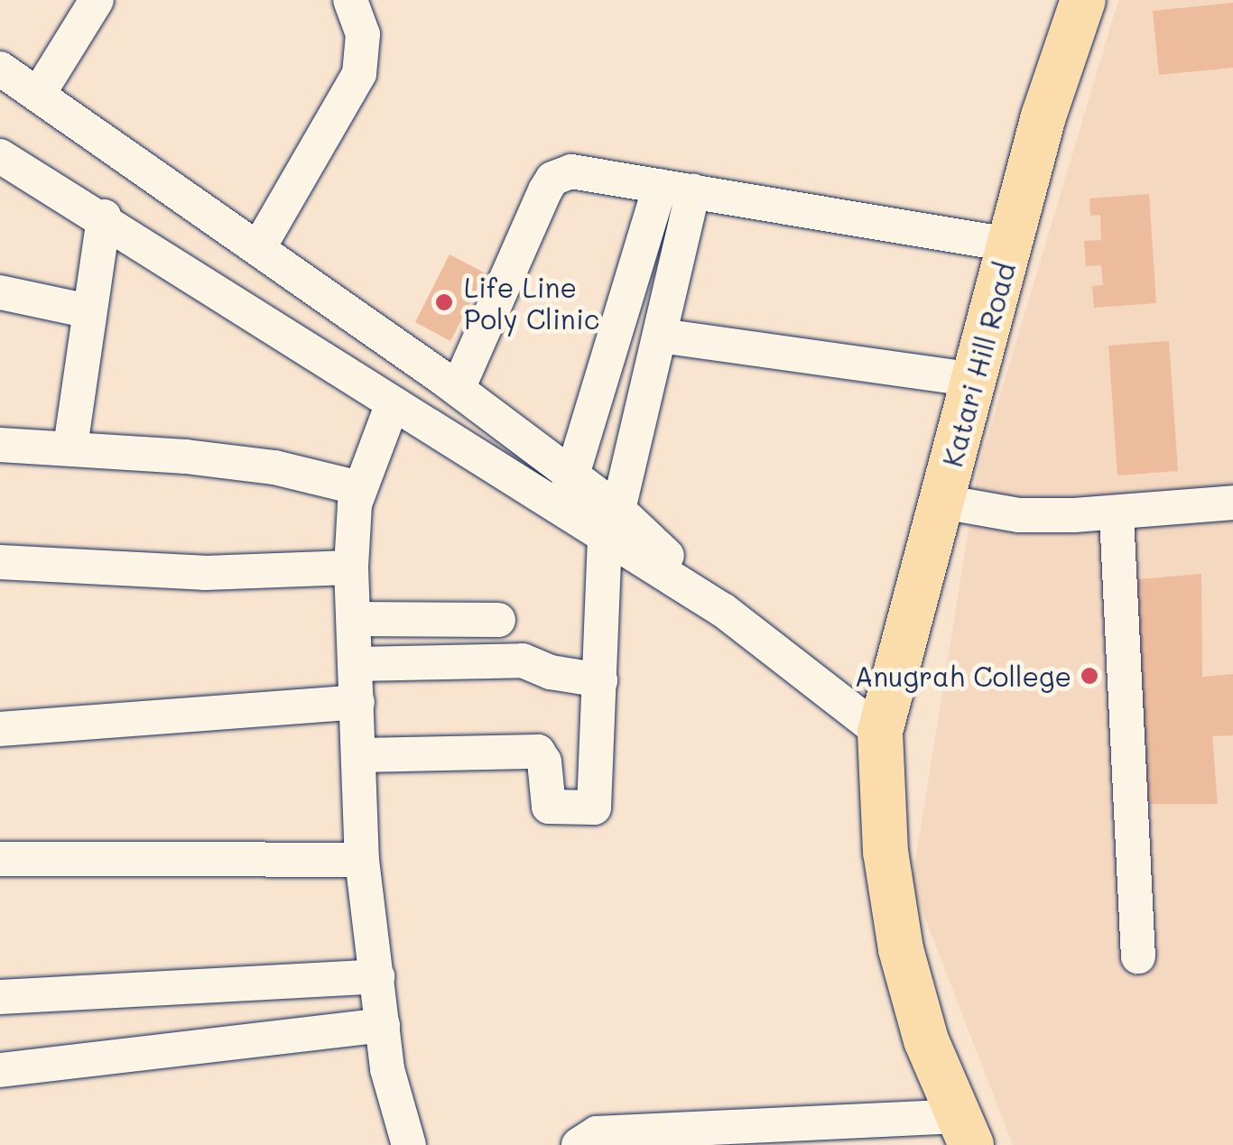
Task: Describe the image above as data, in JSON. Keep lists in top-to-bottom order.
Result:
{
  "streets": {
    "main road": ["Katari Hill Road"]
  },
  "places": ["Life Line Poly Clinic", "Anugrah College"]
}
